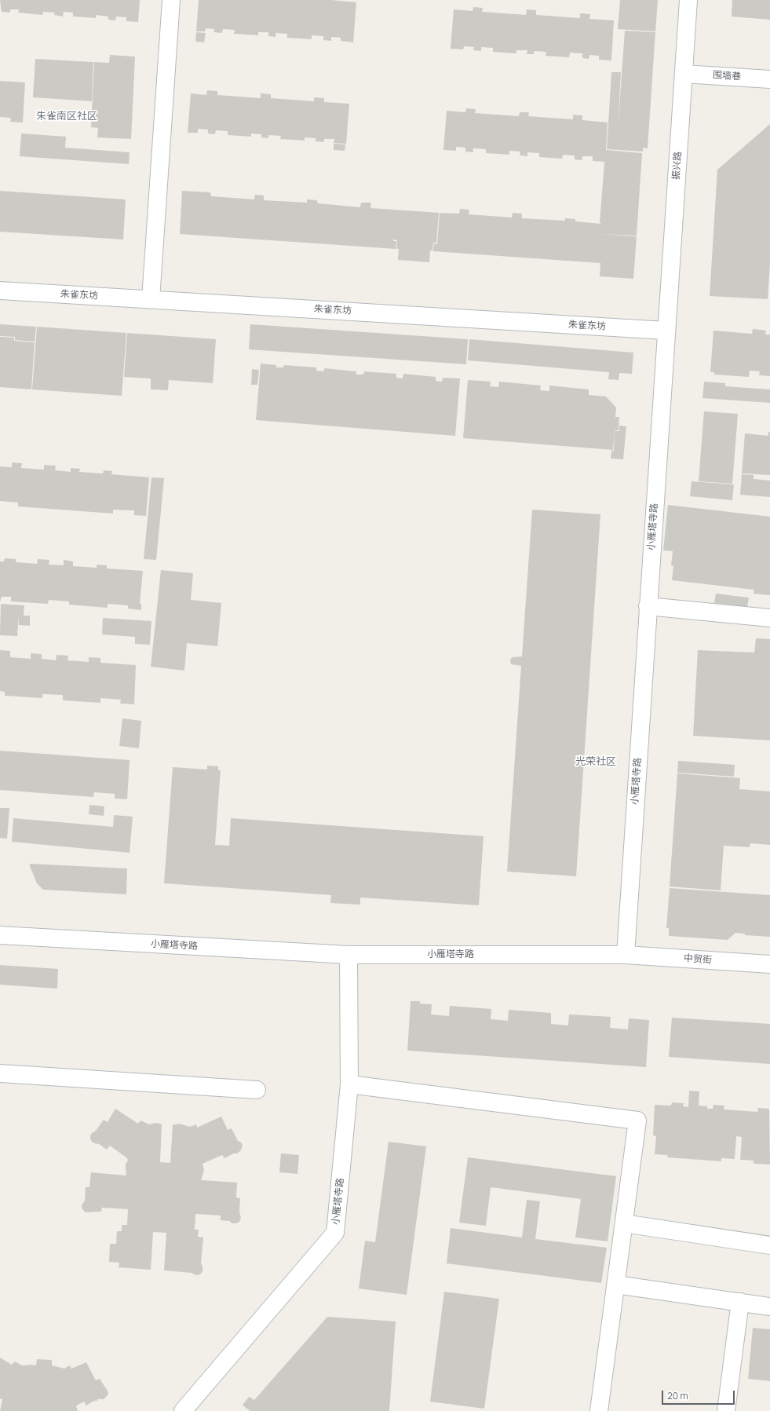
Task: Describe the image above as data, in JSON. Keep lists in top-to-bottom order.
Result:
{
  "streets": {
    "street": [
      "围墙巷",
      "振兴路",
      "朱雀东坊",
      "小雁塔寺路",
      "中贸街"
    ]
  },
  "crossings": [
    ["围墙巷", "振兴路"],
    ["振兴路", "朱雀东坊"],
    ["振兴路", "小雁塔寺路"],
    ["朱雀东坊", "小雁塔寺路"],
    ["小雁塔寺路", "中贸街"]
  ],
  "districts": ["朱雀南区社区", "光荣社区"],
  "scale_bar": "20 m"
}
